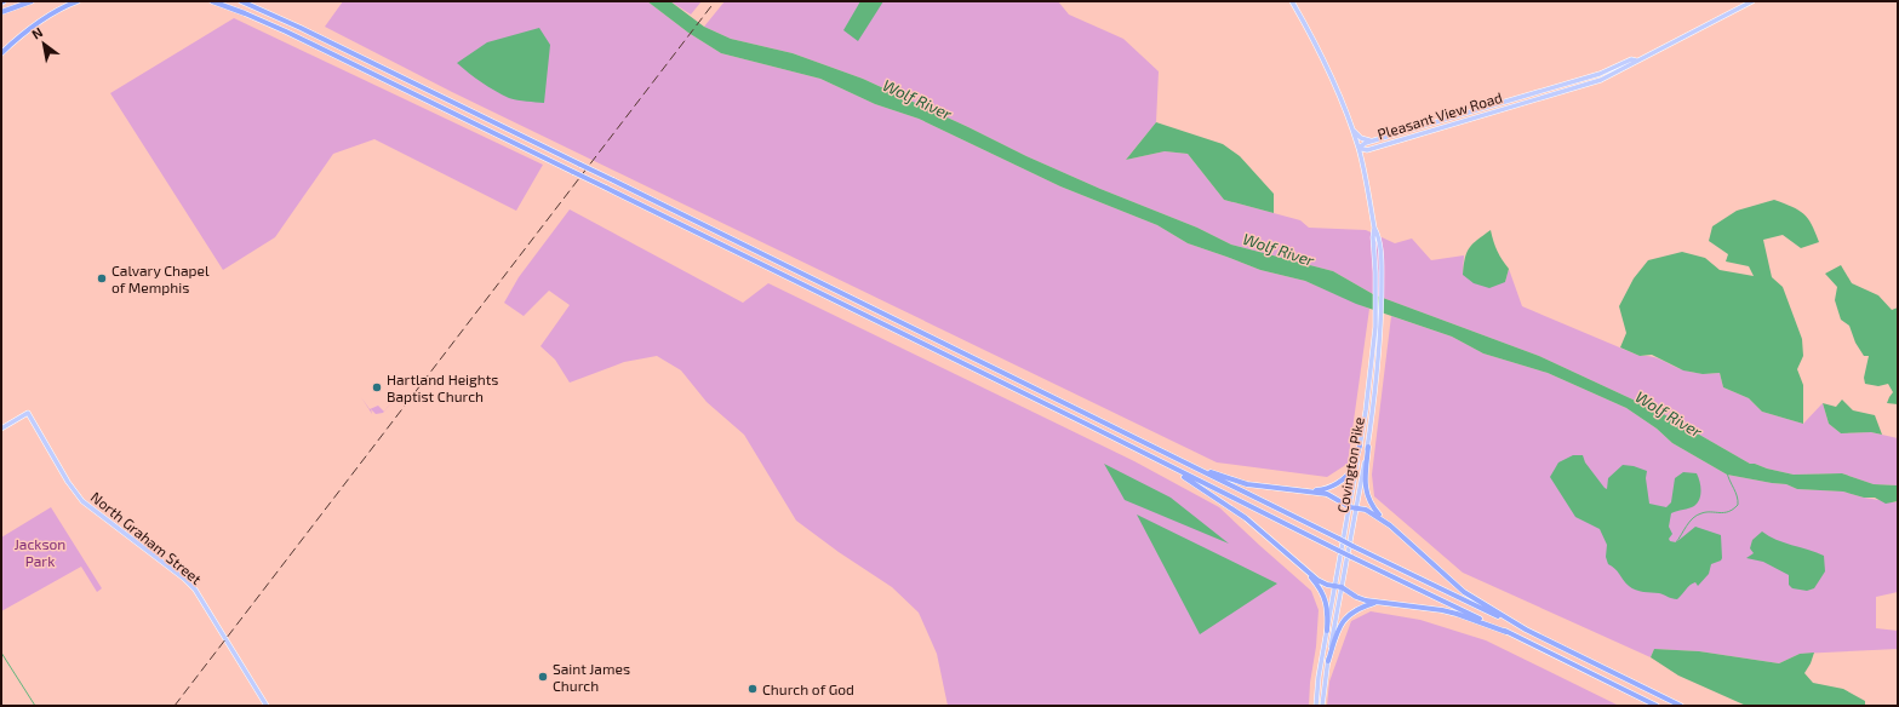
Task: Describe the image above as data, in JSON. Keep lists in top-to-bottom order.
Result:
{
  "streets": {
    "main road": ["Pleasant View Road", "Covington Pike", "North Graham Street"]
  },
  "crossings": [
    ["Pleasant View Road", "Covington Pike"]
  ],
  "water": ["Wolf River"],
  "parks": ["Jackson Park"],
  "places": [
    "Calvary Chapel of Memphis",
    "Hartland Heights Baptist Church",
    "Saint James Church",
    "Church of God"
  ],
  "north": "top left"
}
